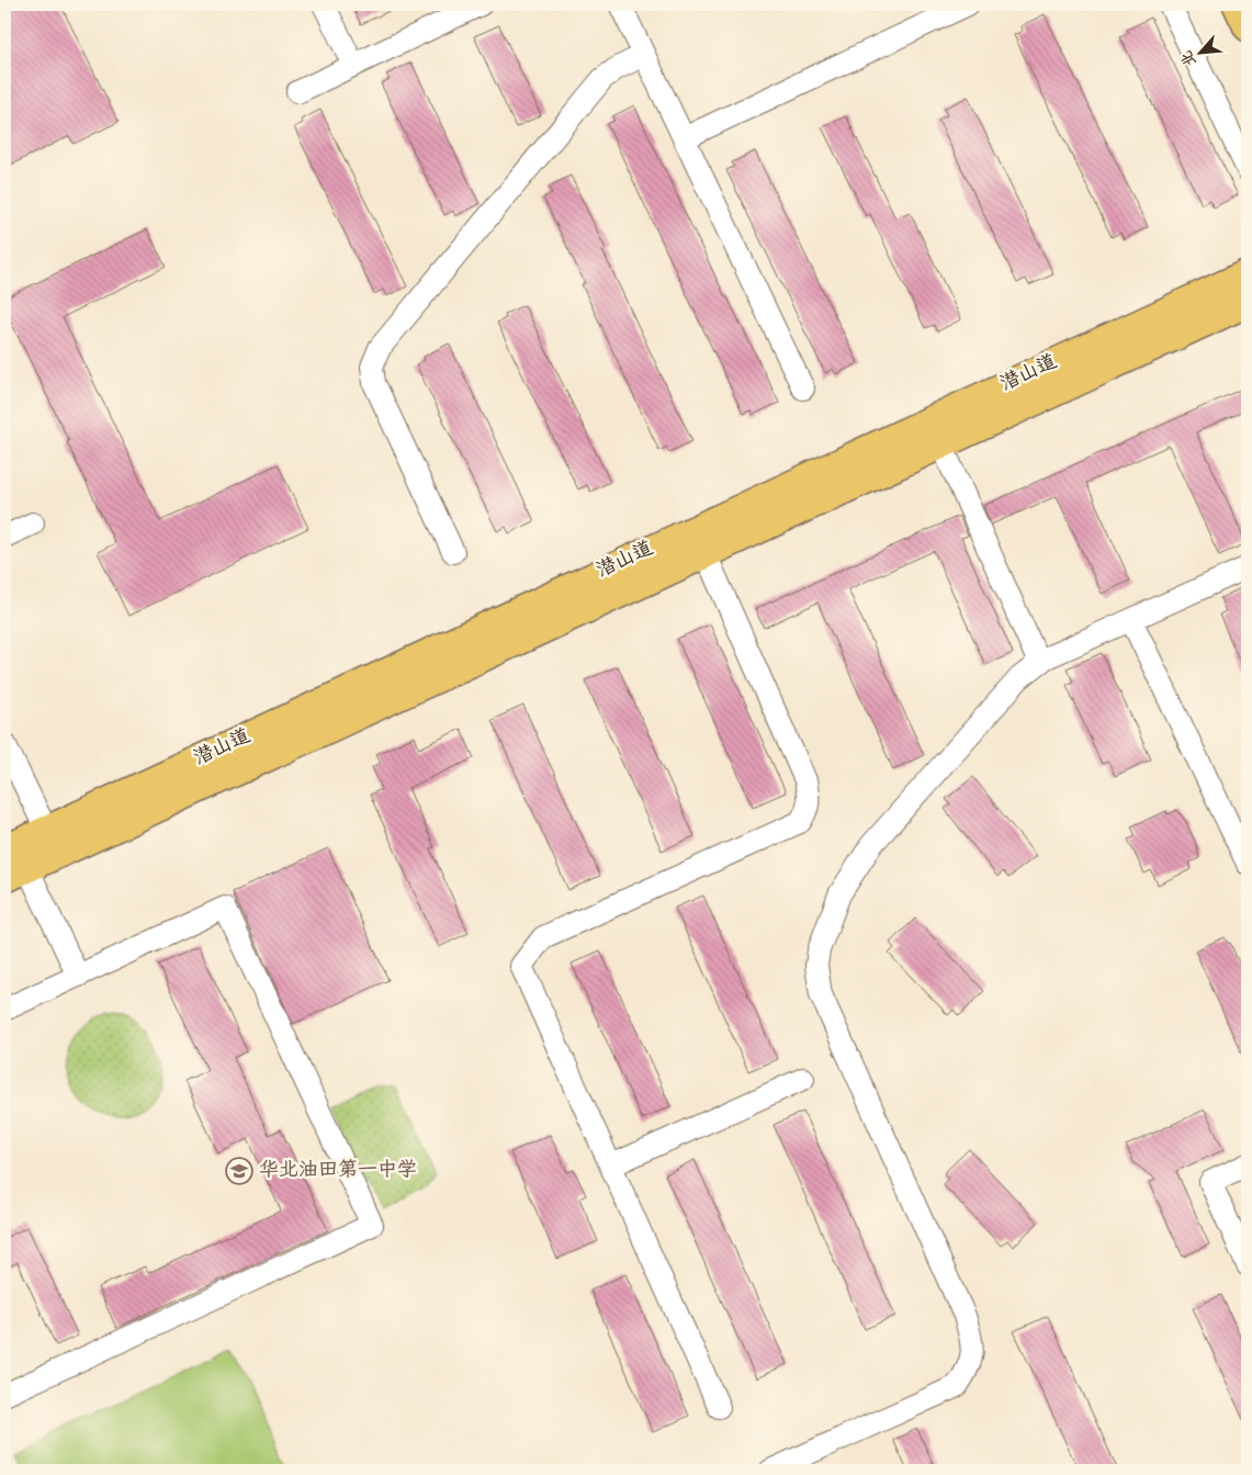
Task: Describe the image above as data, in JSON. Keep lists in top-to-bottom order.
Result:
{
  "streets": {
    "main road": ["潜山道"]
  },
  "places": {
    "school or university": ["华北油田第一中学"]
  },
  "north": "bottom left"
}
